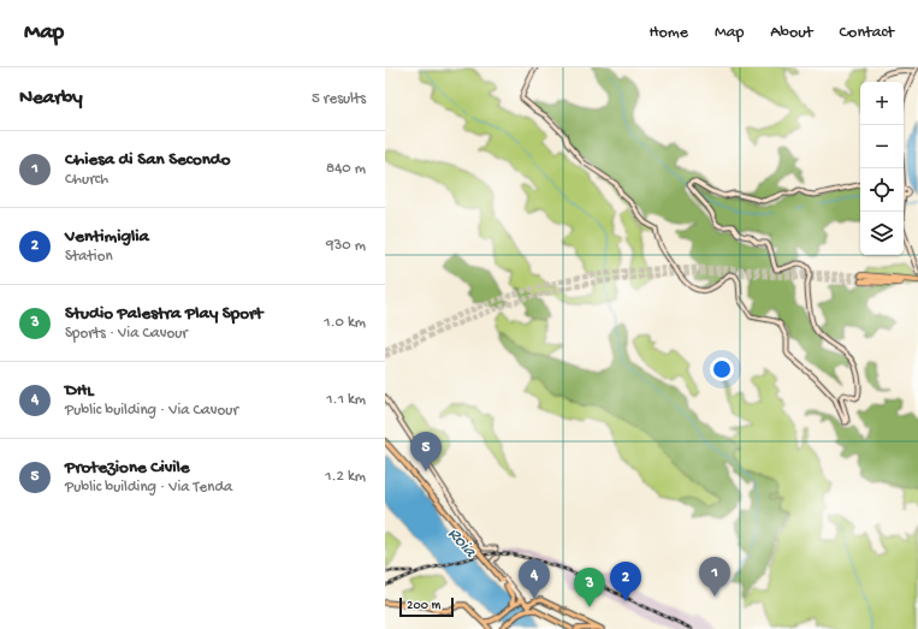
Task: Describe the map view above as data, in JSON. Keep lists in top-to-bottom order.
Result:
{
  "water": ["Roia"],
  "scale_bar": "200 m",
  "page": {
    "header": "Map",
    "nav": [
      "Home",
      "Map",
      "About",
      "Contact"
    ],
    "heading": ["Nearby", "5 results"],
    "map_buttons": ["+", "−"],
    "list": [
      {
        "mark": "1",
        "name": "Chiesa di San Secondo",
        "note": "Church",
        "value": "840 m"
      },
      {
        "mark": "2",
        "name": "Ventimiglia",
        "note": "Station",
        "value": "930 m"
      },
      {
        "mark": "3",
        "name": "Studio Palestra Play Sport",
        "note": "Sports · Via Cavour",
        "value": "1.0 km"
      },
      {
        "mark": "4",
        "name": "DHL",
        "note": "Public building · Via Cavour",
        "value": "1.1 km"
      },
      {
        "mark": "5",
        "name": "Protezione Civile",
        "note": "Public building · Via Tenda",
        "value": "1.2 km"
      }
    ],
    "pins": [
      "5",
      "1",
      "4",
      "2",
      "3"
    ],
    "scale": "200 m"
  }
}
